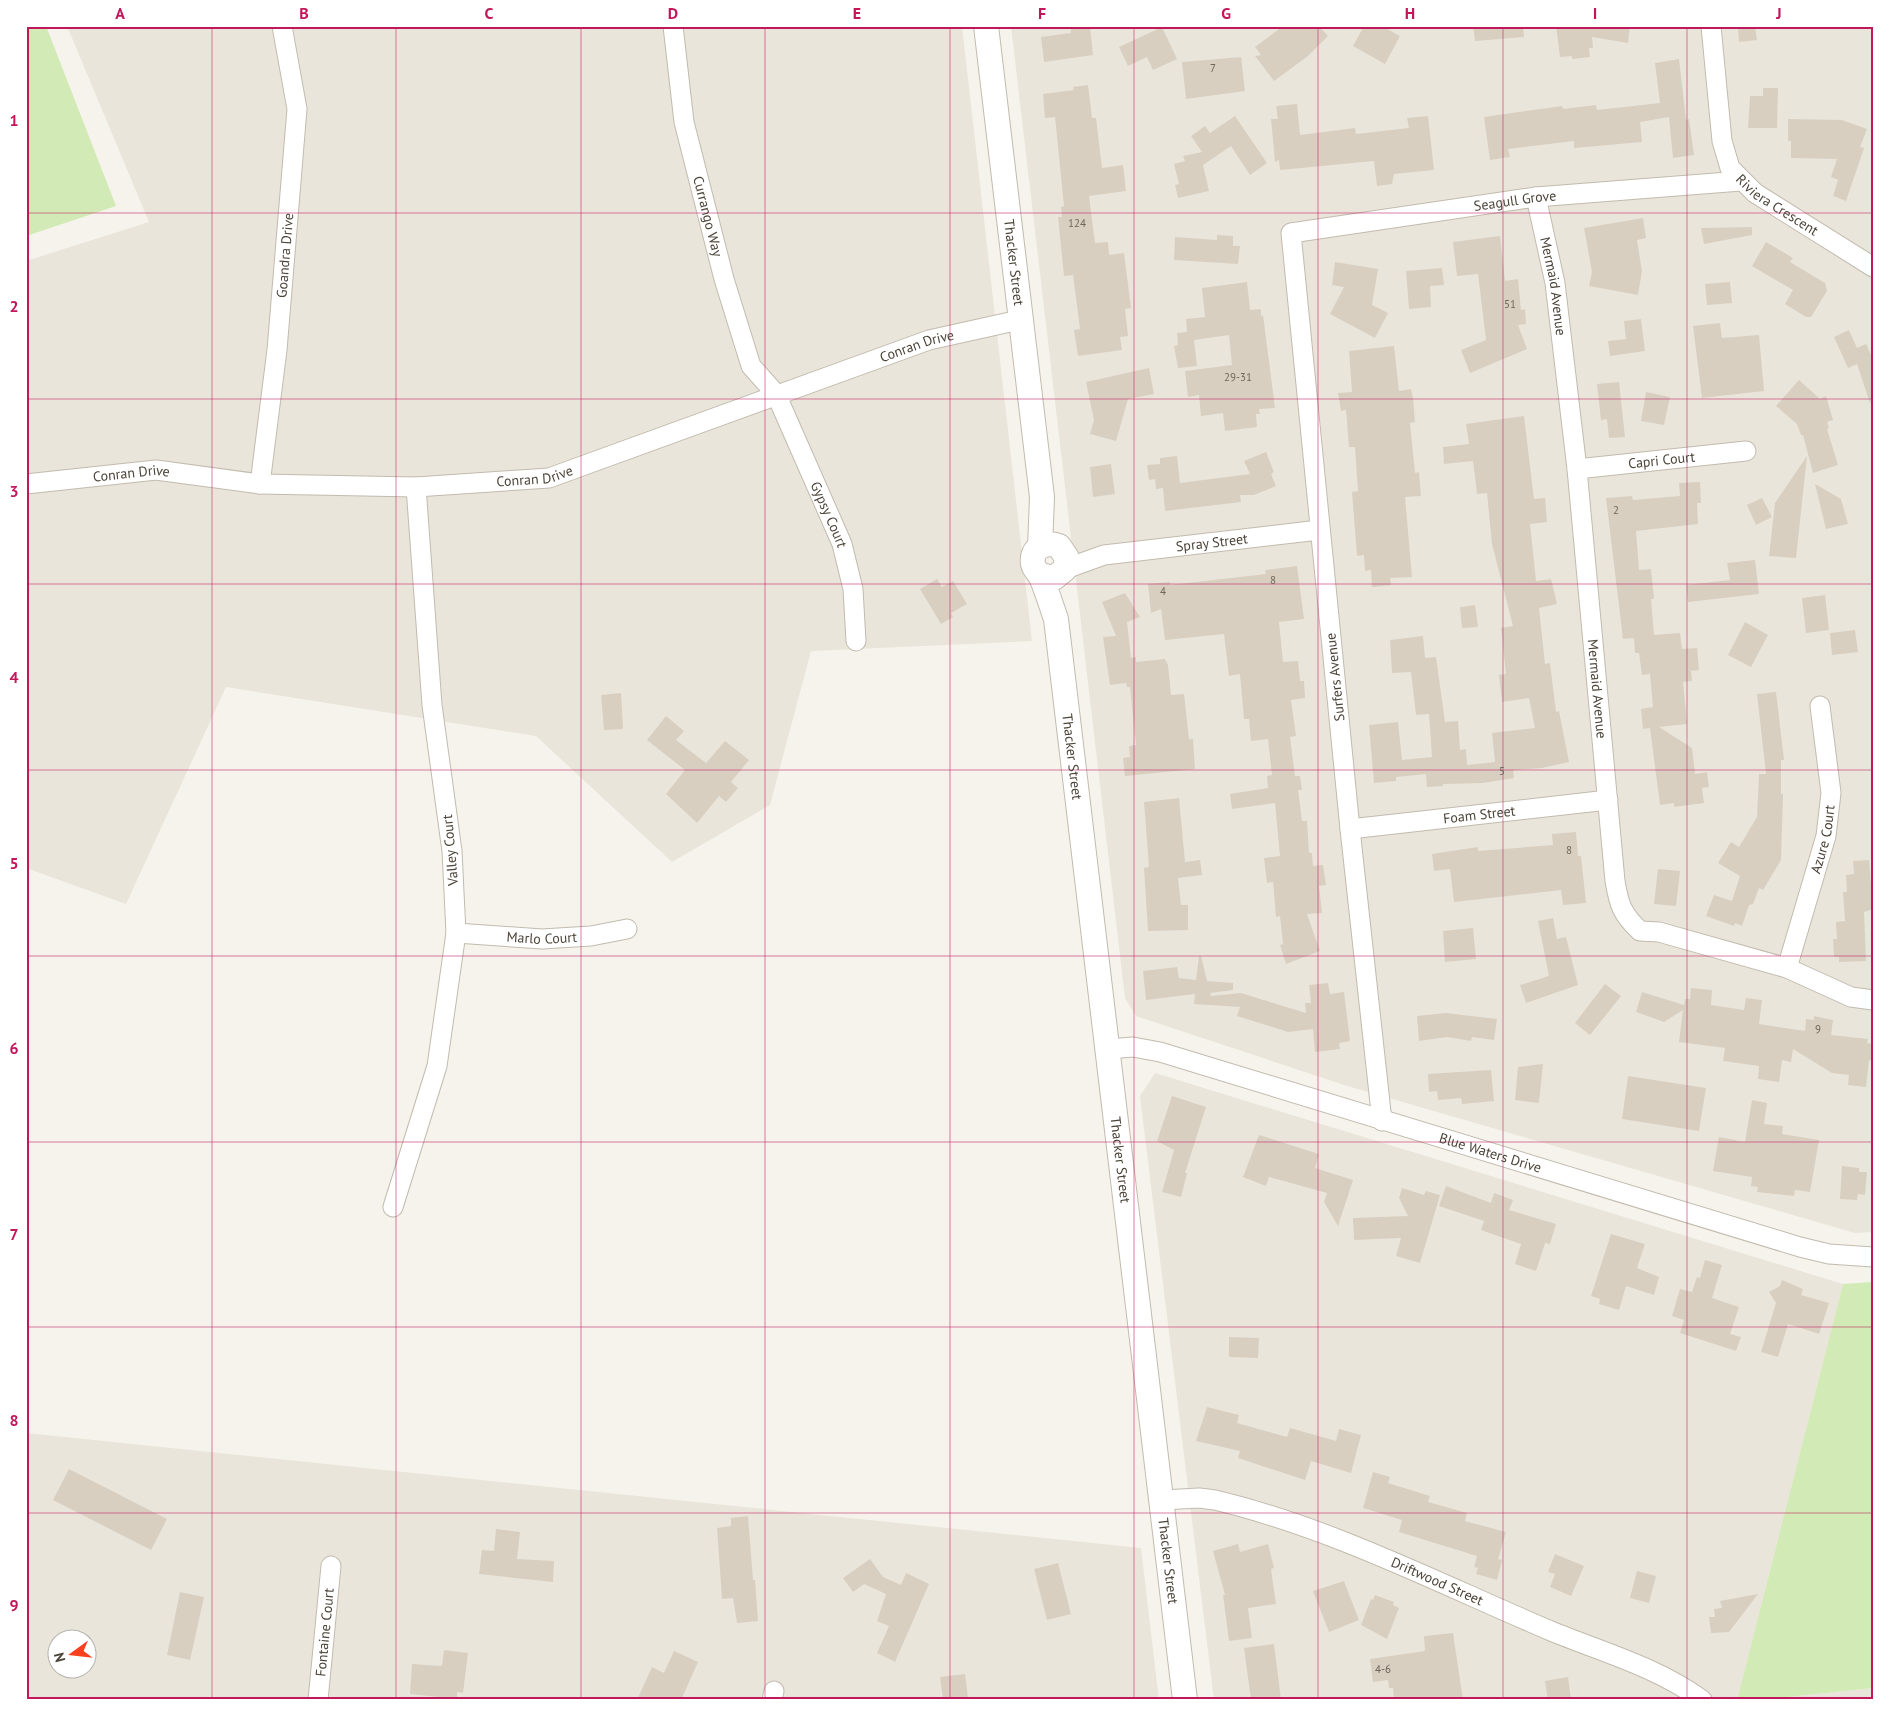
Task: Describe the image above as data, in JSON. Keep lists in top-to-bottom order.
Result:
{
  "streets": {
    "street": [
      "Seagull Grove",
      "Riviera Crescent",
      "Currango Way",
      "Goandra Drive",
      "Thacker Street",
      "Mermaid Avenue",
      "Conran Drive",
      "Capri Court",
      "Gypsy Court",
      "Spray Street",
      "Surfers Avenue",
      "Foam Street",
      "Azure Court",
      "Valley Court",
      "Marlo Court",
      "Blue Waters Drive",
      "Driftwood Street",
      "Fontaine Court"
    ]
  },
  "crossings": [
    ["Seagull Grove", "Riviera Crescent"],
    ["Seagull Grove", "Mermaid Avenue"],
    ["Seagull Grove", "Surfers Avenue"],
    ["Currango Way", "Conran Drive"],
    ["Currango Way", "Gypsy Court"],
    ["Goandra Drive", "Conran Drive"],
    ["Thacker Street", "Conran Drive"],
    ["Thacker Street", "Spray Street"],
    ["Thacker Street", "Blue Waters Drive"],
    ["Thacker Street", "Driftwood Street"],
    ["Mermaid Avenue", "Capri Court"],
    ["Mermaid Avenue", "Foam Street"],
    ["Mermaid Avenue", "Azure Court"],
    ["Conran Drive", "Gypsy Court"],
    ["Conran Drive", "Valley Court"],
    ["Spray Street", "Surfers Avenue"],
    ["Surfers Avenue", "Foam Street"],
    ["Surfers Avenue", "Blue Waters Drive"],
    ["Valley Court", "Marlo Court"]
  ],
  "house_numbers": [
    "7",
    "124",
    "51",
    "29-31",
    "2",
    "8",
    "4",
    "5",
    "8",
    "9",
    "4-6"
  ],
  "north": "left",
  "grid": {
    "columns": [
      "A",
      "B",
      "C",
      "D",
      "E",
      "F",
      "G",
      "H",
      "I",
      "J"
    ],
    "rows": [
      "1",
      "2",
      "3",
      "4",
      "5",
      "6",
      "7",
      "8",
      "9"
    ]
  }
}
